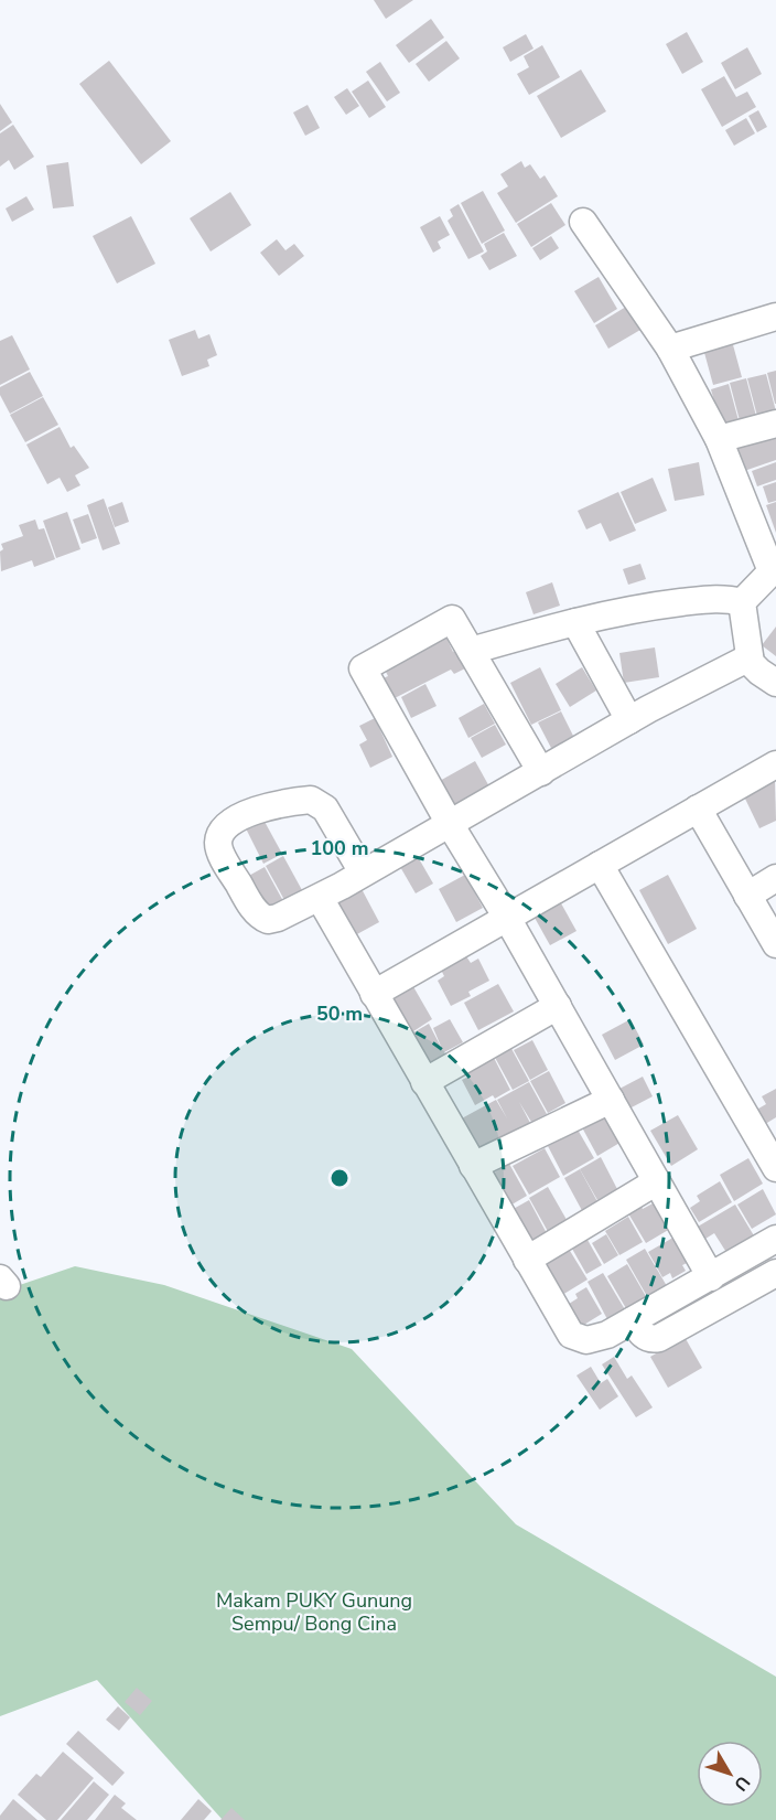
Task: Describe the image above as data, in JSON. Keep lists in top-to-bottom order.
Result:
{
  "parks": ["Makam PUKY Gunung Sempu/ Bong Cina"],
  "north": "bottom right",
  "rings": ["100 m", "50 m"]
}
